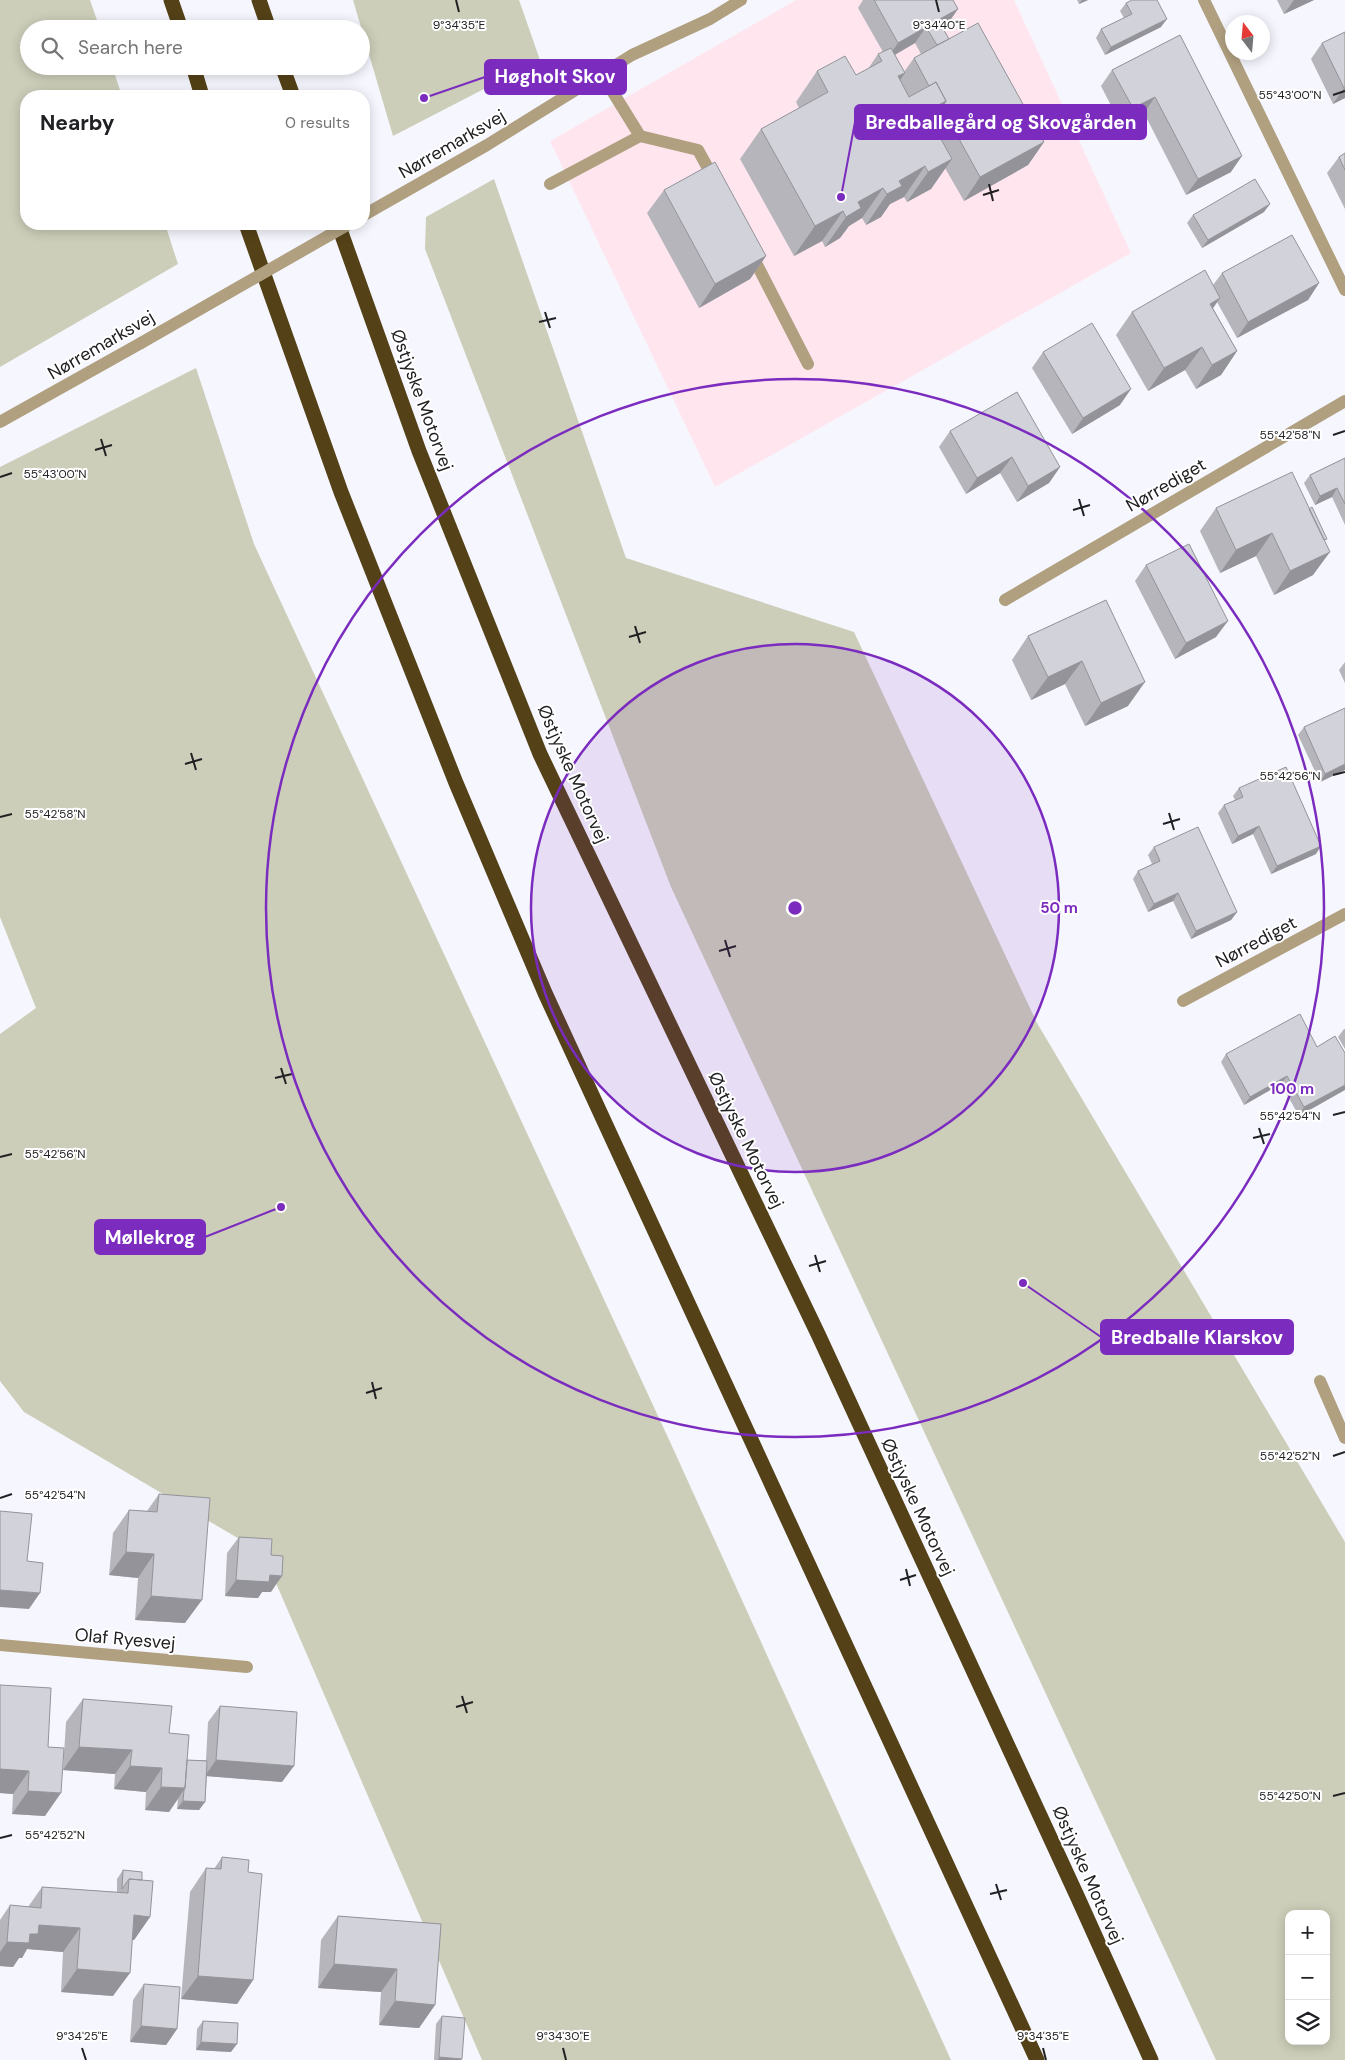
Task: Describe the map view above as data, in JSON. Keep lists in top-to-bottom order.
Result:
{
  "streets": {
    "highway": ["Østjyske Motorvej"],
    "street": ["Nørremarksvej", "Nørrediget", "Olaf Ryesvej"]
  },
  "places": [
    "Høgholt Skov",
    "Bredballegård og Skovgården",
    "Møllekrog",
    "Bredballe Klarskov"
  ],
  "north": "top",
  "page": {
    "search": "Search here",
    "heading": ["Nearby", "0 results"],
    "map_buttons": ["+", "−"]
  },
  "coordinates": [
    "9°34'35\"E",
    "9°34'40\"E",
    "55°43'00\"N",
    "55°42'58\"N",
    "55°42'56\"N",
    "55°42'54\"N",
    "55°42'52\"N",
    "55°42'50\"N",
    "9°34'25\"E",
    "9°34'30\"E"
  ],
  "rings": ["50 m", "100 m"]
}
